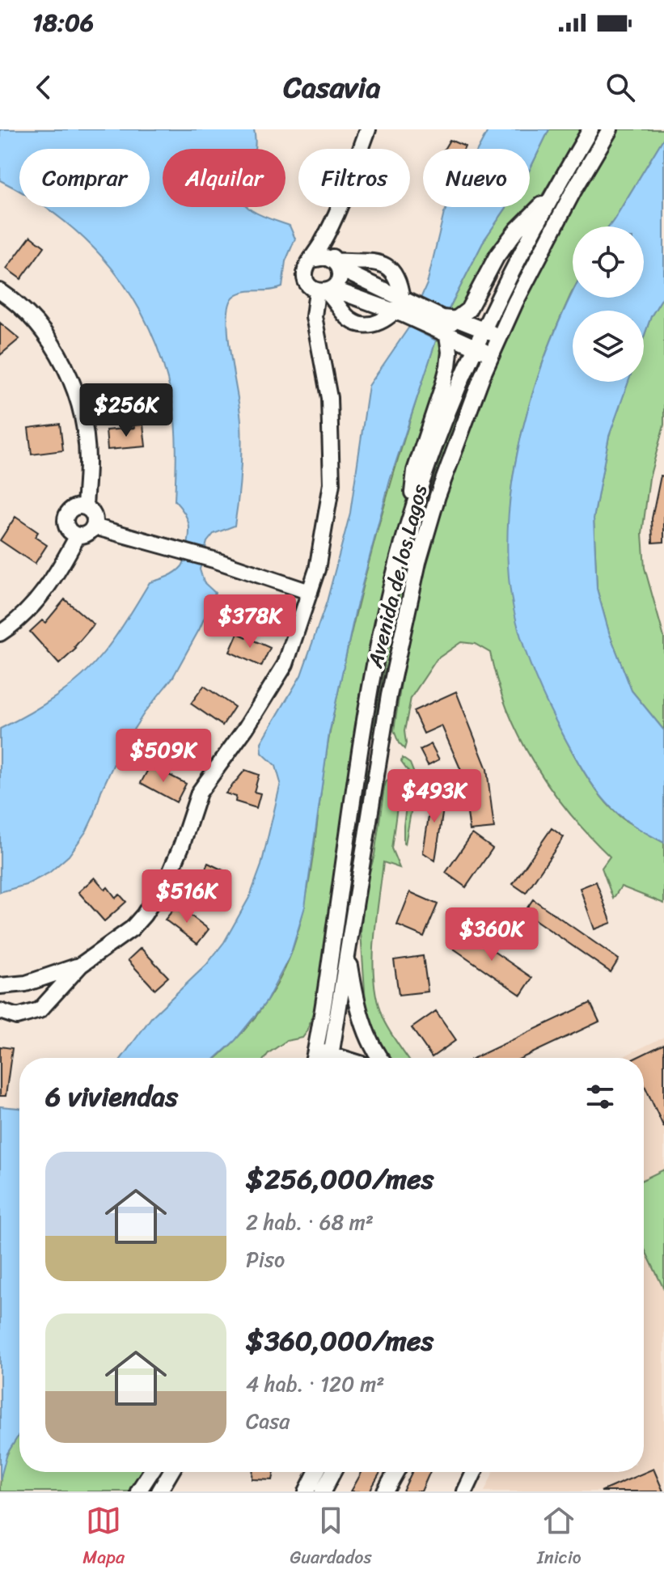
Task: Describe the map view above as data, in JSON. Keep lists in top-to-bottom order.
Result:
{
  "streets": {
    "street": ["Avenida de los Lagos"]
  },
  "page": {
    "status": "18:06",
    "header": "Casavia",
    "chip": [
      "Comprar",
      "Alquilar",
      "Filtros",
      "Nuevo"
    ],
    "price": [
      "$256K",
      "$378K",
      "$509K",
      "$493K",
      "$516K",
      "$360K"
    ],
    "heading": "6 viviendas",
    "list": [
      {
        "name": "$256,000/mes",
        "note": "2 hab. · 68 m² · Piso"
      },
      {
        "name": "$360,000/mes",
        "note": "4 hab. · 120 m² · Casa"
      }
    ],
    "tabs": ["Mapa", "Guardados", "Inicio"]
  }
}
